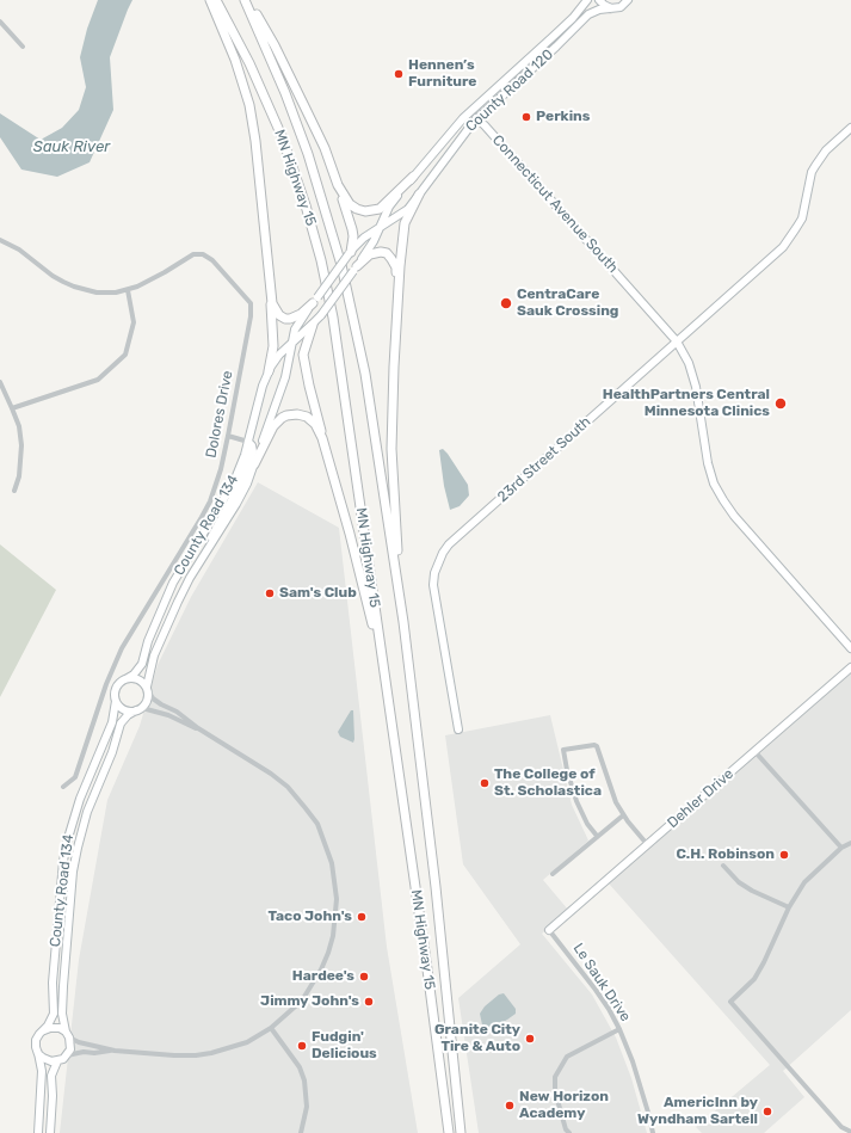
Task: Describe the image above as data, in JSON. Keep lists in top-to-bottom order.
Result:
{
  "streets": {
    "highway": ["MN Highway 15"],
    "street": [
      "County Road 120",
      "Connecticut Avenue South",
      "Dolores Drive",
      "23rd Street South",
      "County Road 134",
      "Dehler Drive",
      "Le Sauk Drive"
    ]
  },
  "crossings": [
    ["County Road 120", "Connecticut Avenue South"],
    ["County Road 120", "County Road 134"],
    ["Connecticut Avenue South", "23rd Street South"],
    ["Dehler Drive", "Le Sauk Drive"]
  ],
  "water": ["Sauk River"],
  "places": [
    "Hennen’s Furniture",
    "Perkins",
    "CentraCare Sauk Crossing",
    "HealthPartners Central Minnesota Clinics",
    "Sam's Club",
    "The College of St. Scholastica",
    "C.H. Robinson",
    "Taco John's",
    "Hardee's",
    "Jimmy John's",
    "Granite City Tire & Auto",
    "Fudgin' Delicious",
    "New Horizon Academy",
    "AmericInn by Wyndham Sartell"
  ]
}
